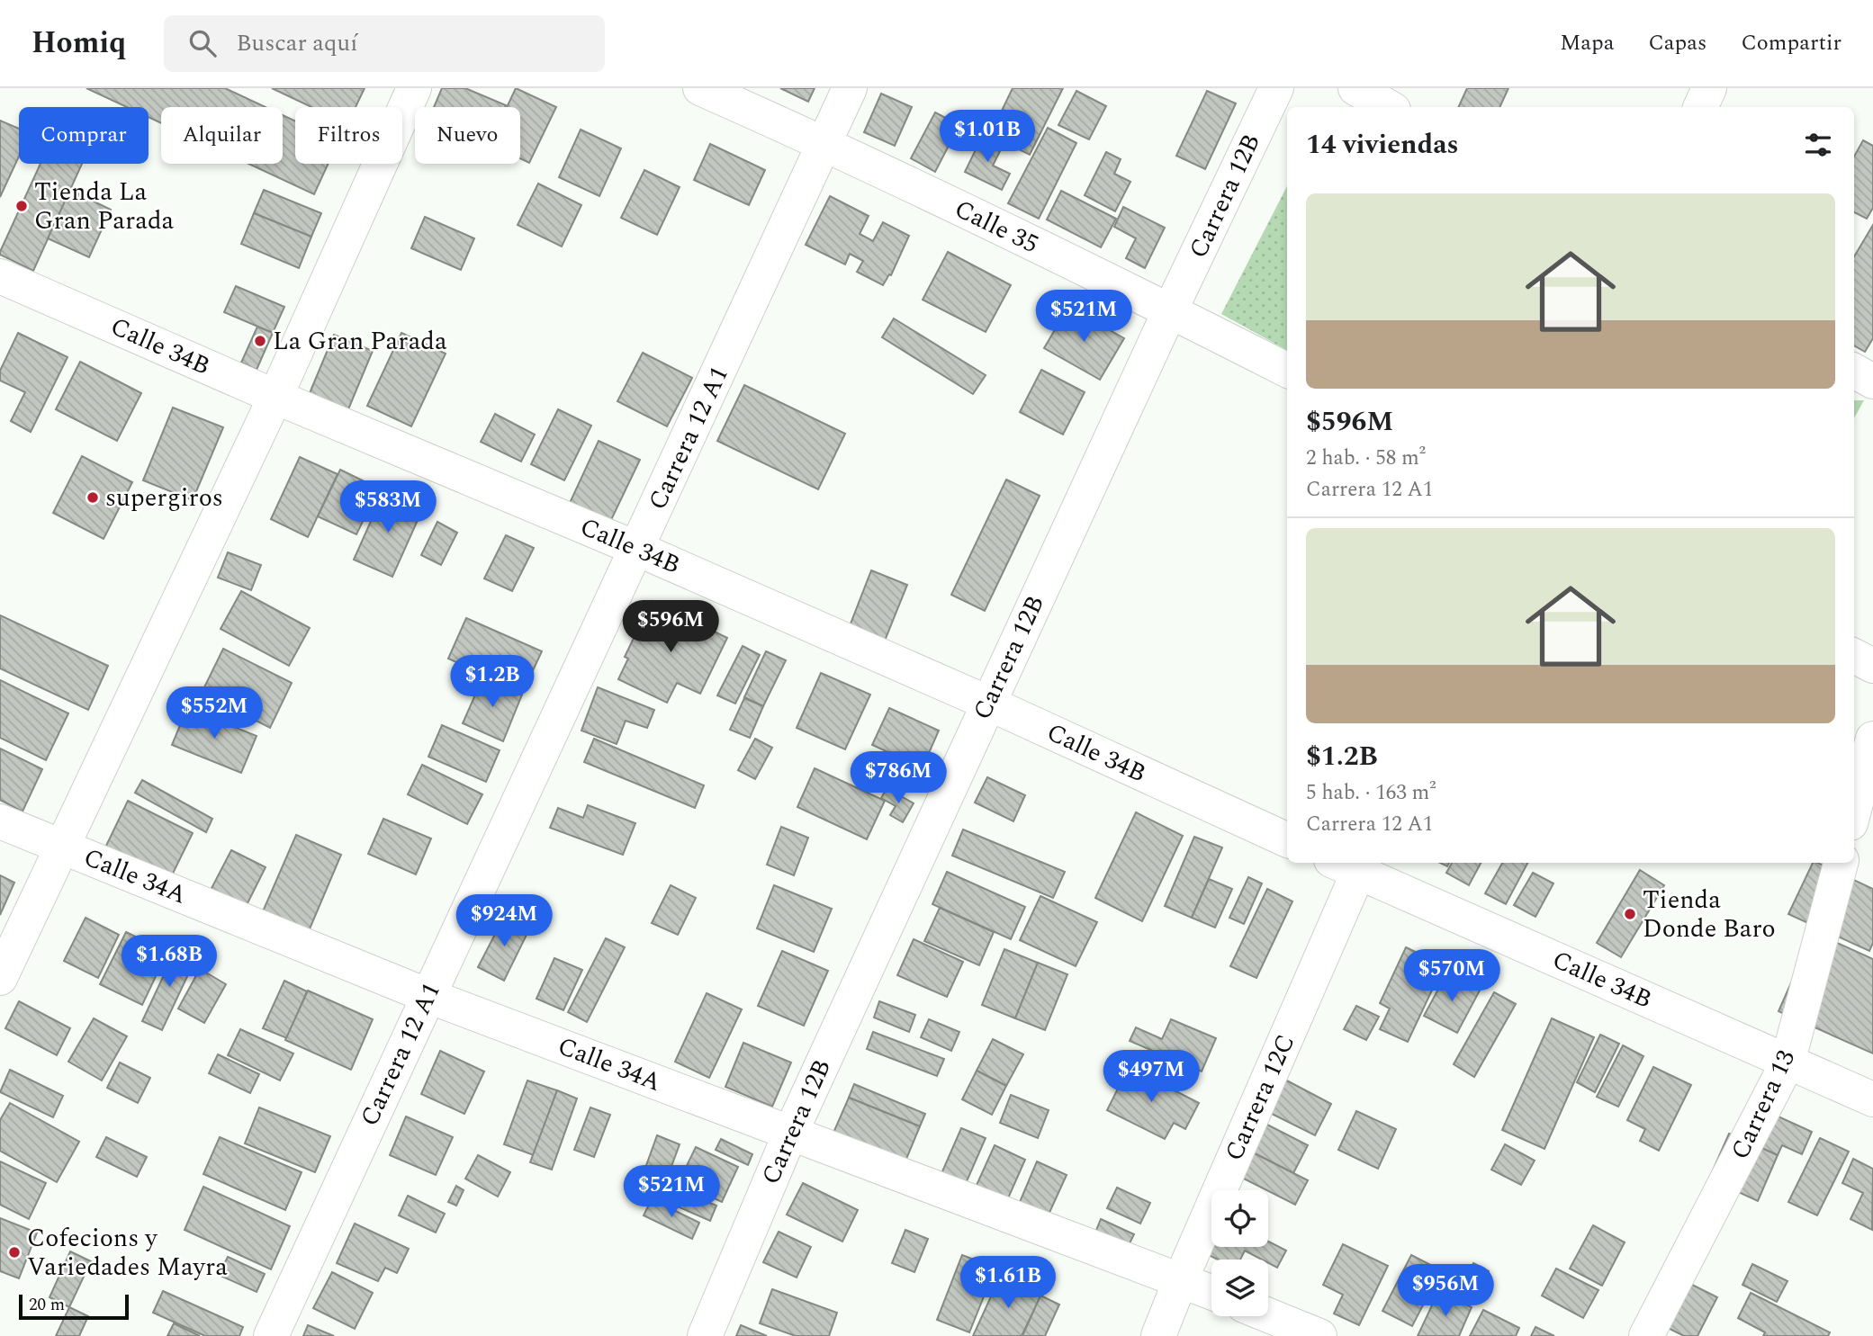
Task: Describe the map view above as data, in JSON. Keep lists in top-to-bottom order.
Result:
{
  "streets": {
    "street": [
      "Carrera 12B",
      "Calle 35",
      "Calle 34B",
      "Carrera 12 A1",
      "Calle 34A",
      "Carrera 12C",
      "Carrera 13"
    ]
  },
  "crossings": [
    ["Carrera 12B", "Calle 35"],
    ["Carrera 12B", "Calle 34B"],
    ["Carrera 12B", "Calle 34A"],
    ["Calle 35", "Carrera 12 A1"],
    ["Calle 34B", "Carrera 12 A1"],
    ["Calle 34B", "Carrera 12C"],
    ["Calle 34B", "Carrera 13"],
    ["Carrera 12 A1", "Calle 34A"],
    ["Calle 34A", "Carrera 12C"]
  ],
  "places": [
    "Tienda La Gran Parada",
    "La Gran Parada",
    "supergiros",
    "Tienda Donde Baro",
    "Cofecions y Variedades Mayra"
  ],
  "scale_bar": "20 m",
  "page": {
    "header": "Homiq",
    "search": "Buscar aquí",
    "nav": ["Mapa", "Capas", "Compartir"],
    "chip": [
      "Comprar",
      "Alquilar",
      "Filtros",
      "Nuevo"
    ],
    "heading": "14 viviendas",
    "price": [
      "$1.01B",
      "$521M",
      "$583M",
      "$596M",
      "$1.2B",
      "$552M",
      "$786M",
      "$924M",
      "$1.68B",
      "$570M",
      "$497M",
      "$521M",
      "$1.61B",
      "$956M"
    ],
    "list": [
      {
        "name": "$596M",
        "note": "2 hab. · 58 m² · Carrera 12 A1"
      },
      {
        "name": "$1.2B",
        "note": "5 hab. · 163 m² · Carrera 12 A1"
      }
    ],
    "scale": "20 m"
  }
}
